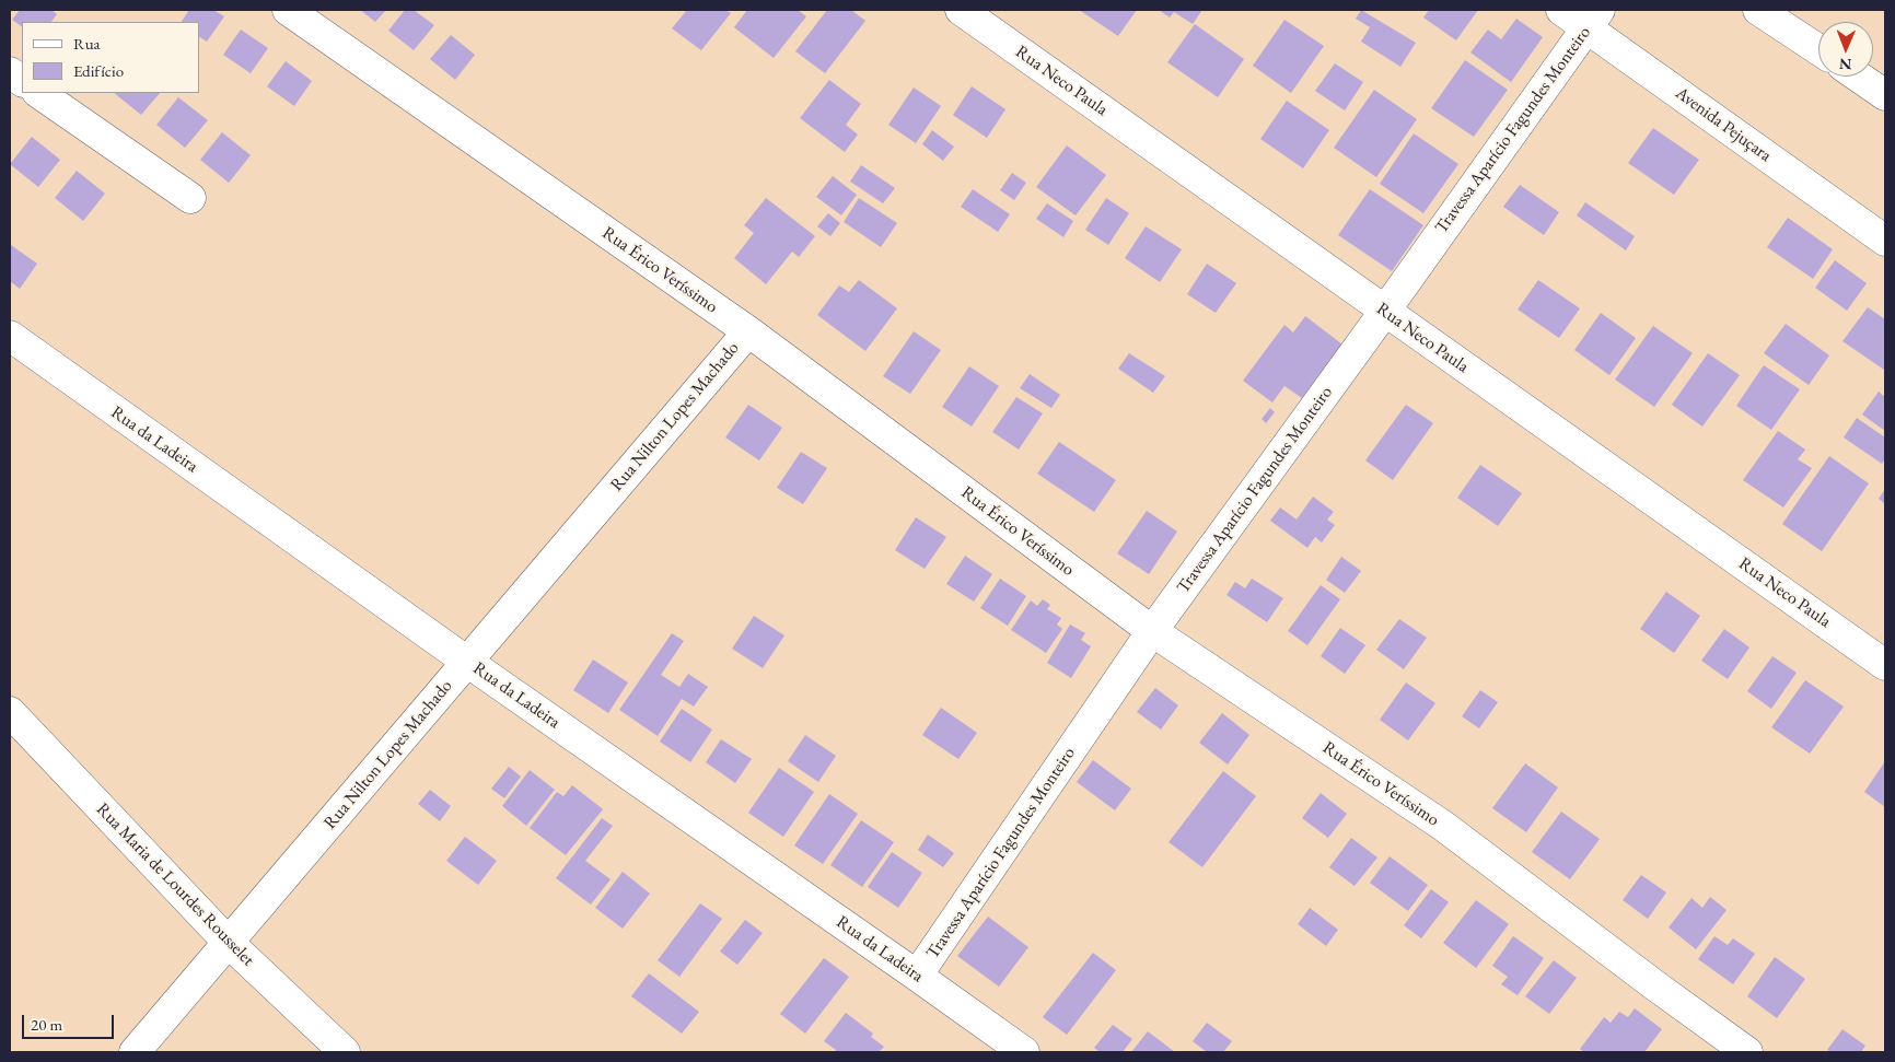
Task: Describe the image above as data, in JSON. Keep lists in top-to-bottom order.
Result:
{
  "streets": {
    "street": [
      "Rua Neco Paula",
      "Avenida Pejuçara",
      "Travessa Aparício Fagundes Monteiro",
      "Rua Érico Veríssimo",
      "Rua Nilton Lopes Machado",
      "Rua da Ladeira",
      "Rua Maria de Lourdes Rousselet"
    ]
  },
  "crossings": [
    ["Rua Neco Paula", "Travessa Aparício Fagundes Monteiro"],
    ["Avenida Pejuçara", "Travessa Aparício Fagundes Monteiro"],
    ["Travessa Aparício Fagundes Monteiro", "Rua Érico Veríssimo"],
    ["Travessa Aparício Fagundes Monteiro", "Rua da Ladeira"],
    ["Rua Érico Veríssimo", "Rua Nilton Lopes Machado"],
    ["Rua Nilton Lopes Machado", "Rua da Ladeira"],
    ["Rua Nilton Lopes Machado", "Rua Maria de Lourdes Rousselet"]
  ],
  "legend": ["Rua", "Edifício"],
  "scale_bar": "20 m",
  "north": "bottom"
}
